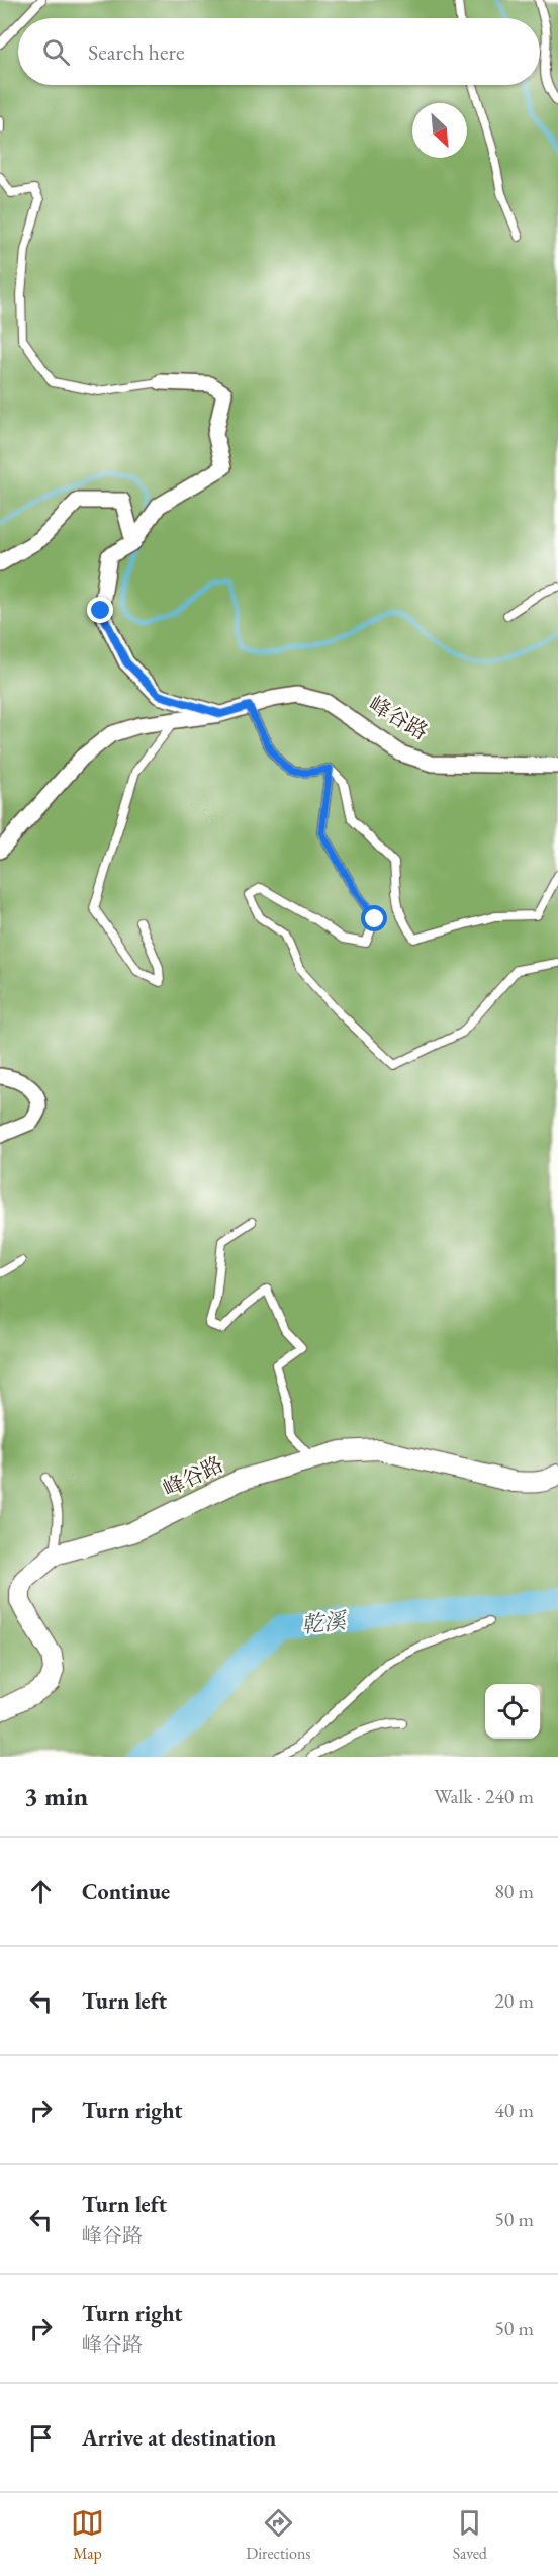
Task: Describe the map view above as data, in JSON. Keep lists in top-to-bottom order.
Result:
{
  "streets": {
    "street": ["峰谷路"]
  },
  "water": ["乾溪"],
  "north": "bottom right",
  "page": {
    "search": "Search here",
    "heading": ["3 min", "Walk · 240 m"],
    "list": [
      ["Continue", "80 m"],
      ["Turn left", "20 m"],
      ["Turn right", "40 m"],
      ["Turn left", "峰谷路", "50 m"],
      ["Turn right", "峰谷路", "50 m"],
      "Arrive at destination"
    ],
    "nav": ["Map", "Directions", "Saved"]
  }
}
